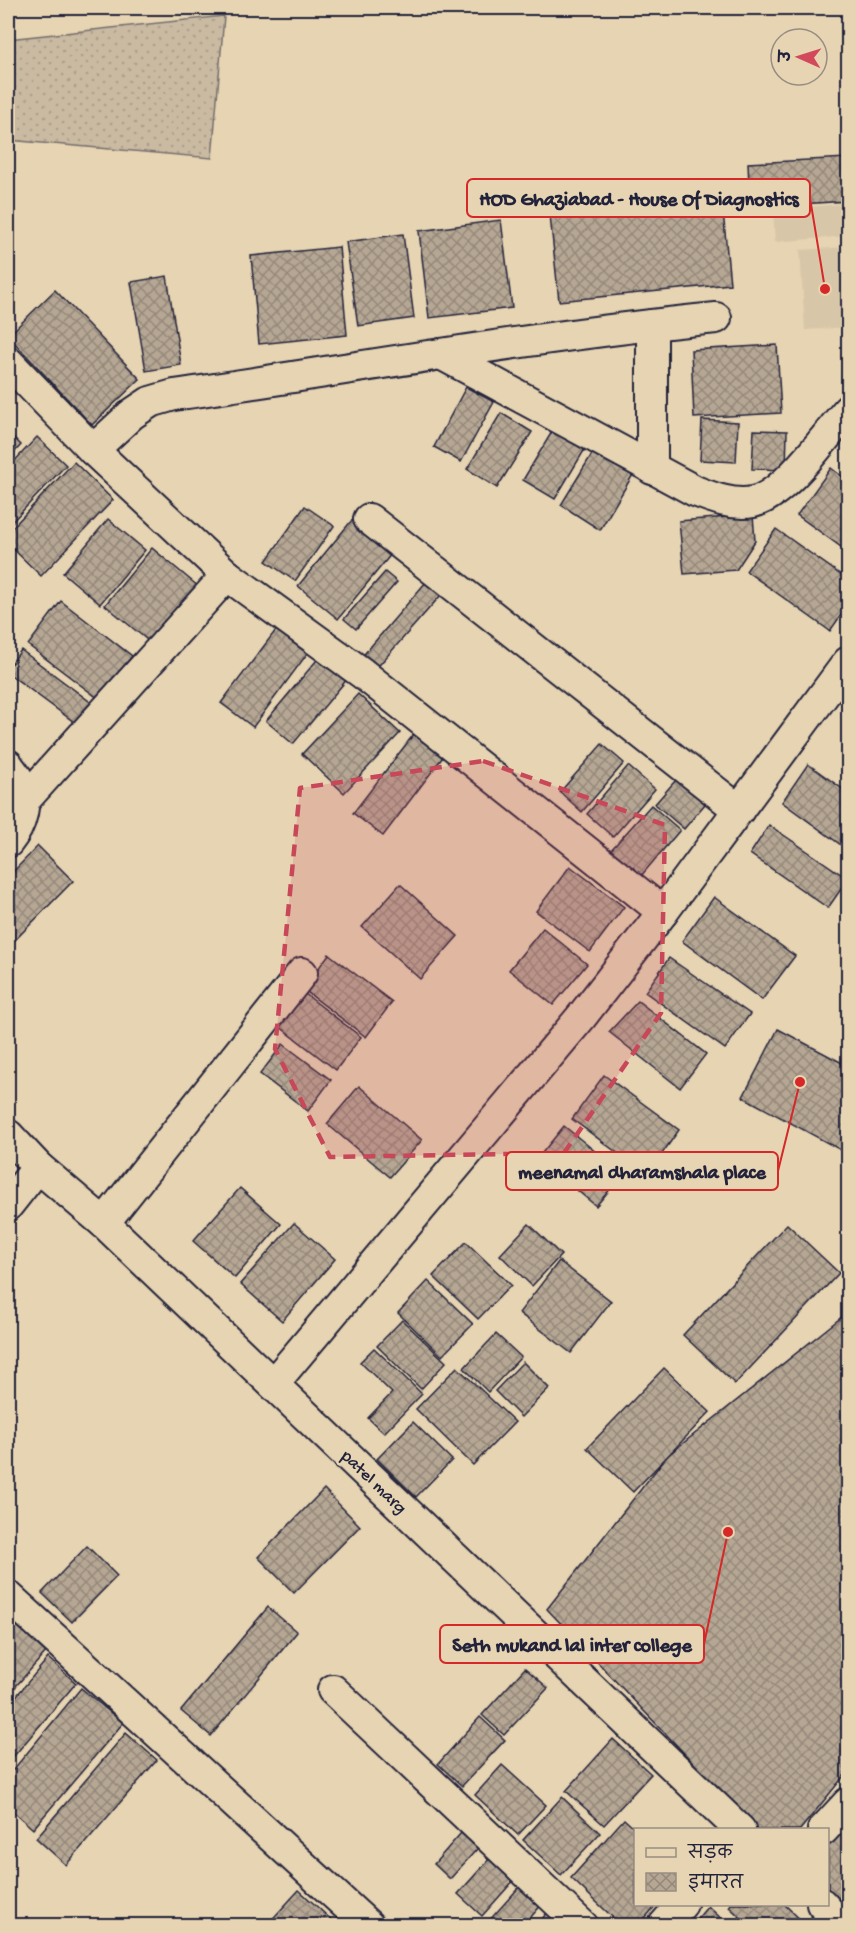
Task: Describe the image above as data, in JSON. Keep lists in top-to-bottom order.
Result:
{
  "streets": {
    "street": ["patel marg"]
  },
  "places": ["HOD Ghaziabad - House Of Diagnostics", "meenamal dharamshala place", "Seth mukand lal inter college"],
  "legend": ["सड़क", "इमारत"],
  "north": "left"
}
